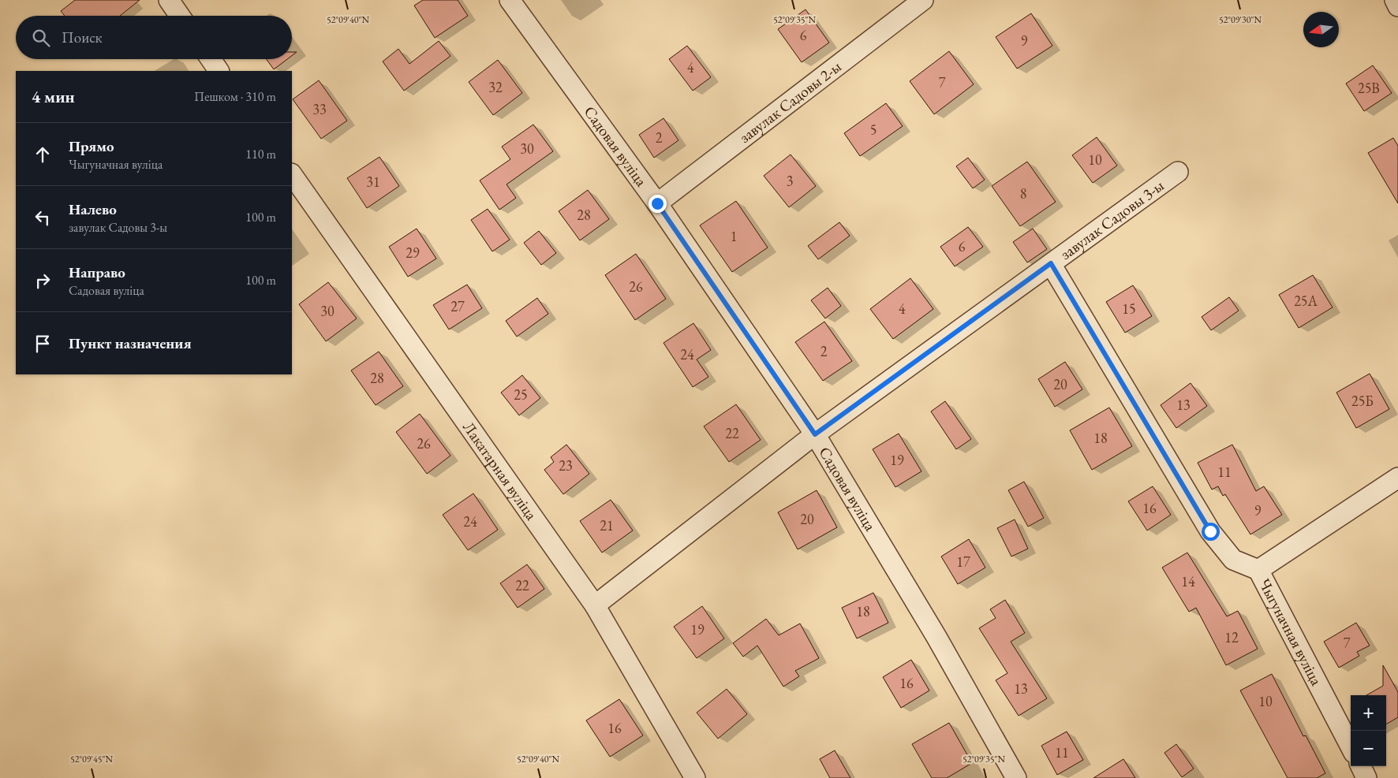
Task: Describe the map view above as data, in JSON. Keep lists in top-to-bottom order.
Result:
{
  "streets": {
    "street": [
      "завулак Садовы 2-ы",
      "Садовая вуліца",
      "завулак Садовы 3-ы",
      "Лакатарная вуліца",
      "Чыгуначная вуліца"
    ]
  },
  "crossings": [
    ["завулак Садовы 2-ы", "Садовая вуліца"],
    ["Садовая вуліца", "завулак Садовы 3-ы"],
    ["завулак Садовы 3-ы", "Лакатарная вуліца"],
    ["завулак Садовы 3-ы", "Чыгуначная вуліца"]
  ],
  "house_numbers": [
    "6",
    "9",
    "4",
    "7",
    "32",
    "25В",
    "33",
    "5",
    "2",
    "30",
    "10",
    "3",
    "31",
    "8",
    "28",
    "1",
    "6",
    "29",
    "26",
    "25А",
    "27",
    "4",
    "15",
    "30",
    "2",
    "24",
    "28",
    "20",
    "25",
    "25Б",
    "13",
    "22",
    "18",
    "26",
    "19",
    "23",
    "11",
    "16",
    "9",
    "20",
    "24",
    "21",
    "17",
    "14",
    "22",
    "18",
    "19",
    "12",
    "7",
    "16",
    "13",
    "10",
    "16",
    "11"
  ],
  "north": "left",
  "page": {
    "search": "Поиск",
    "heading": ["4 мин", "Пешком · 310 m"],
    "list": [
      ["Прямо", "Чыгуначная вуліца", "110 m"],
      ["Налево", "завулак Садовы 3-ы", "100 m"],
      ["Направо", "Садовая вуліца", "100 m"],
      "Пункт назначения"
    ],
    "map_buttons": ["+", "−"]
  },
  "coordinates": [
    "52°09'40\"N",
    "52°09'35\"N",
    "52°09'30\"N",
    "52°09'45\"N"
  ]
}
